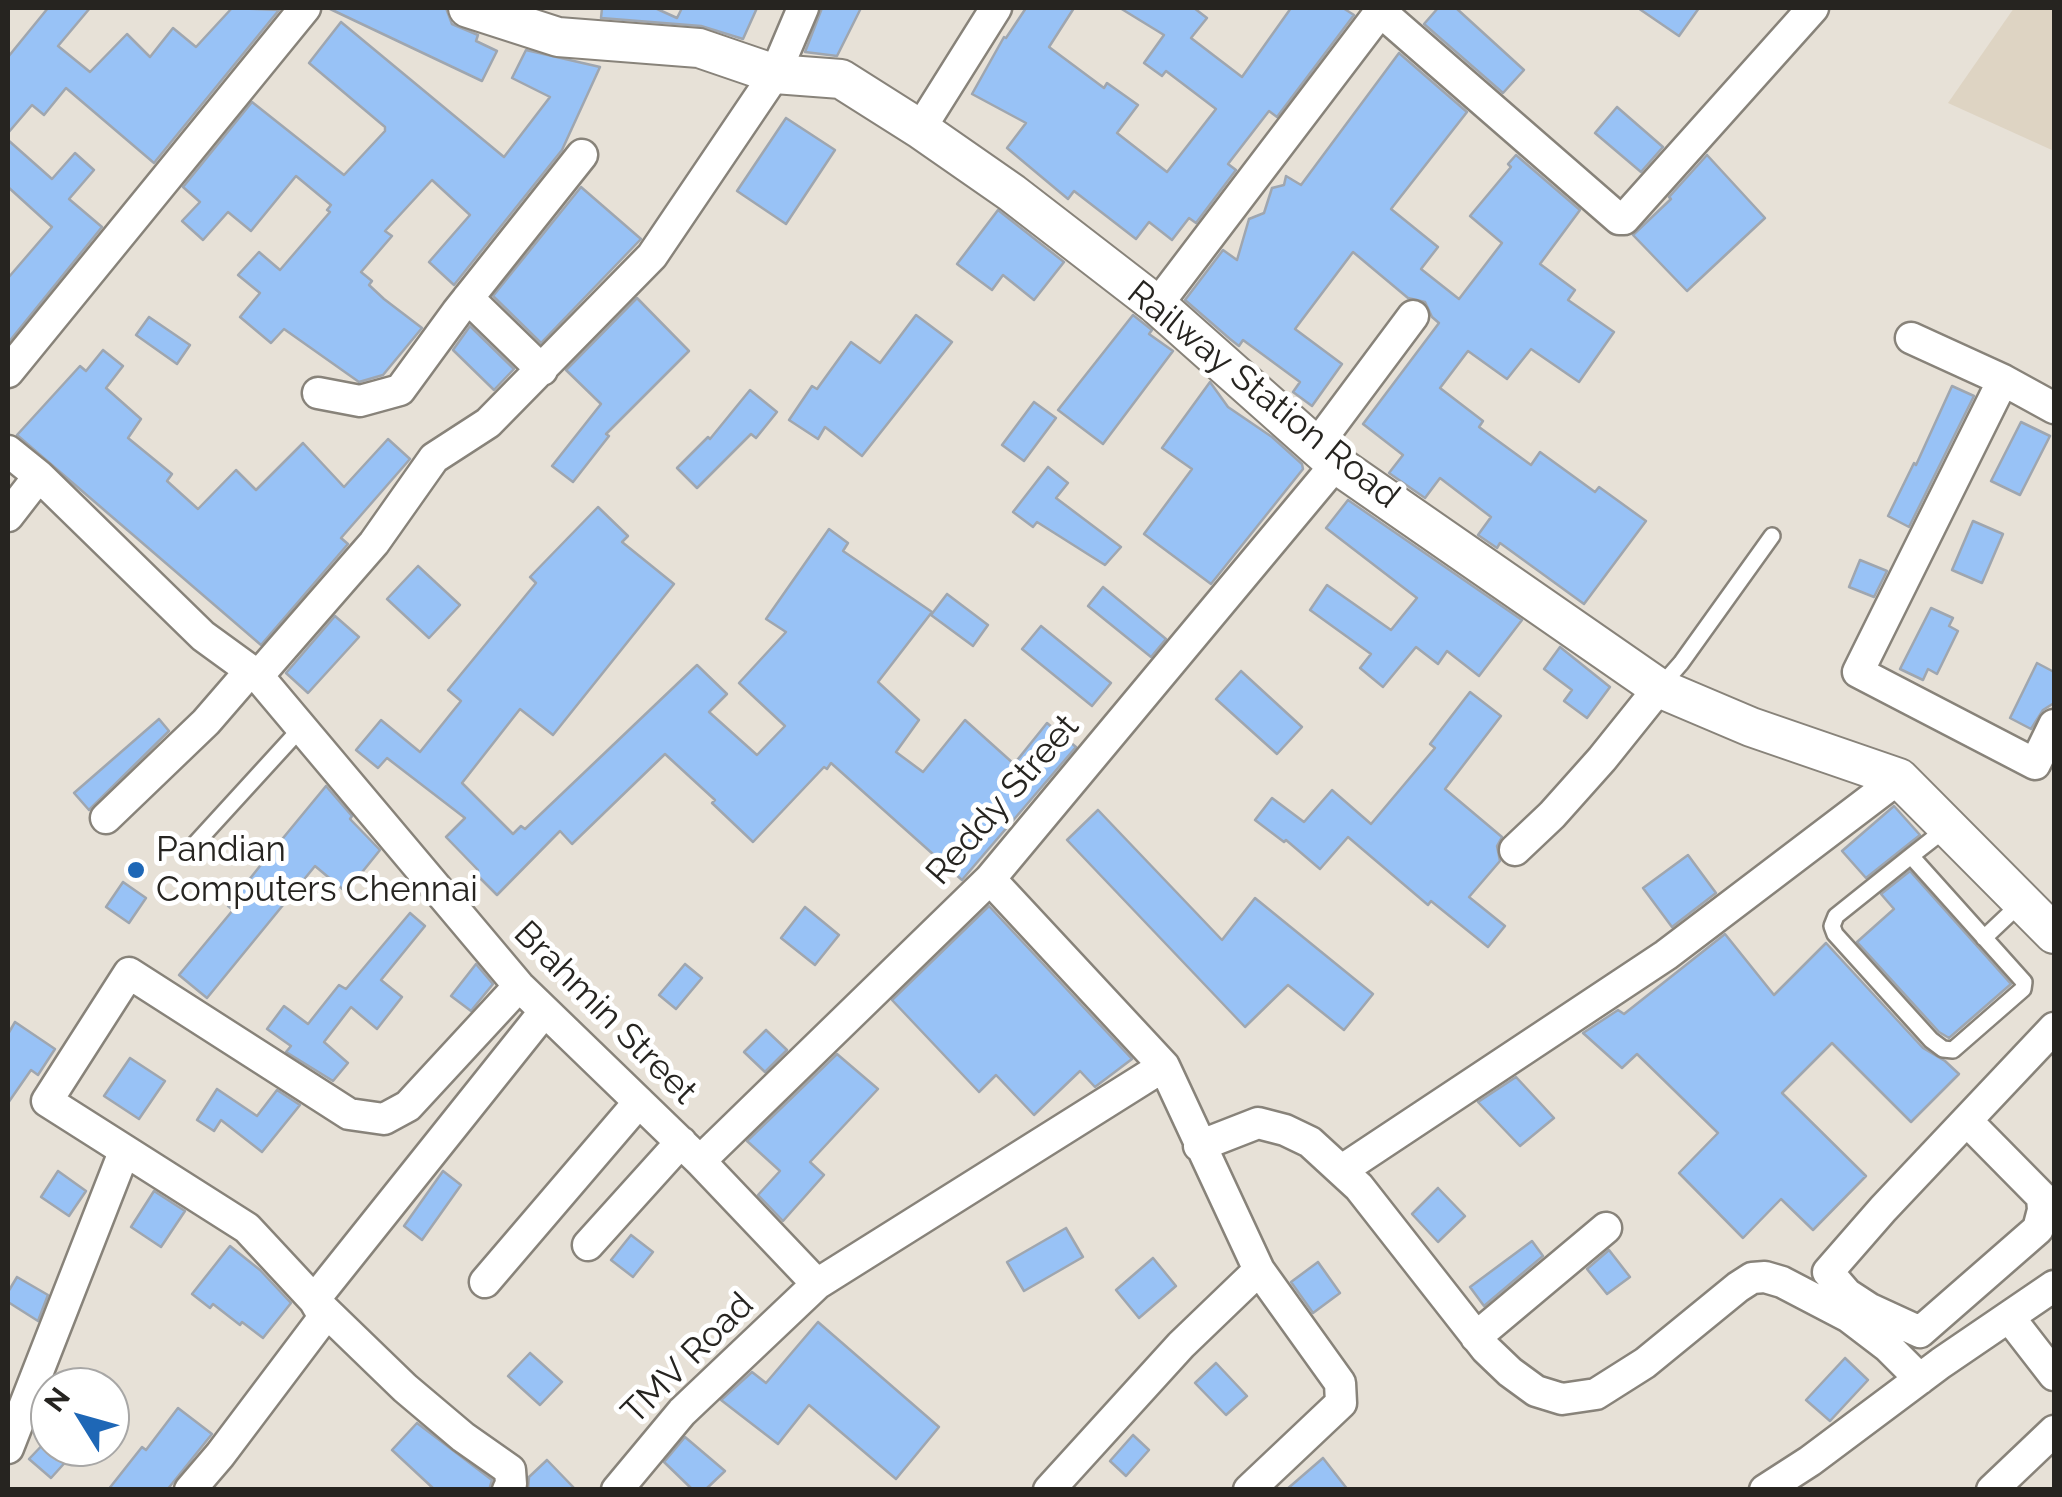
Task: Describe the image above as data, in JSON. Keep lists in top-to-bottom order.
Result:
{
  "streets": {
    "street": [
      "Railway Station Road",
      "Reddy Street",
      "Brahmin Street",
      "TMV Road"
    ]
  },
  "crossings": [
    ["Railway Station Road", "Reddy Street"],
    ["Reddy Street", "Brahmin Street"],
    ["Brahmin Street", "TMV Road"]
  ],
  "places": ["Pandian Computers Chennai"],
  "north": "top left"
}
